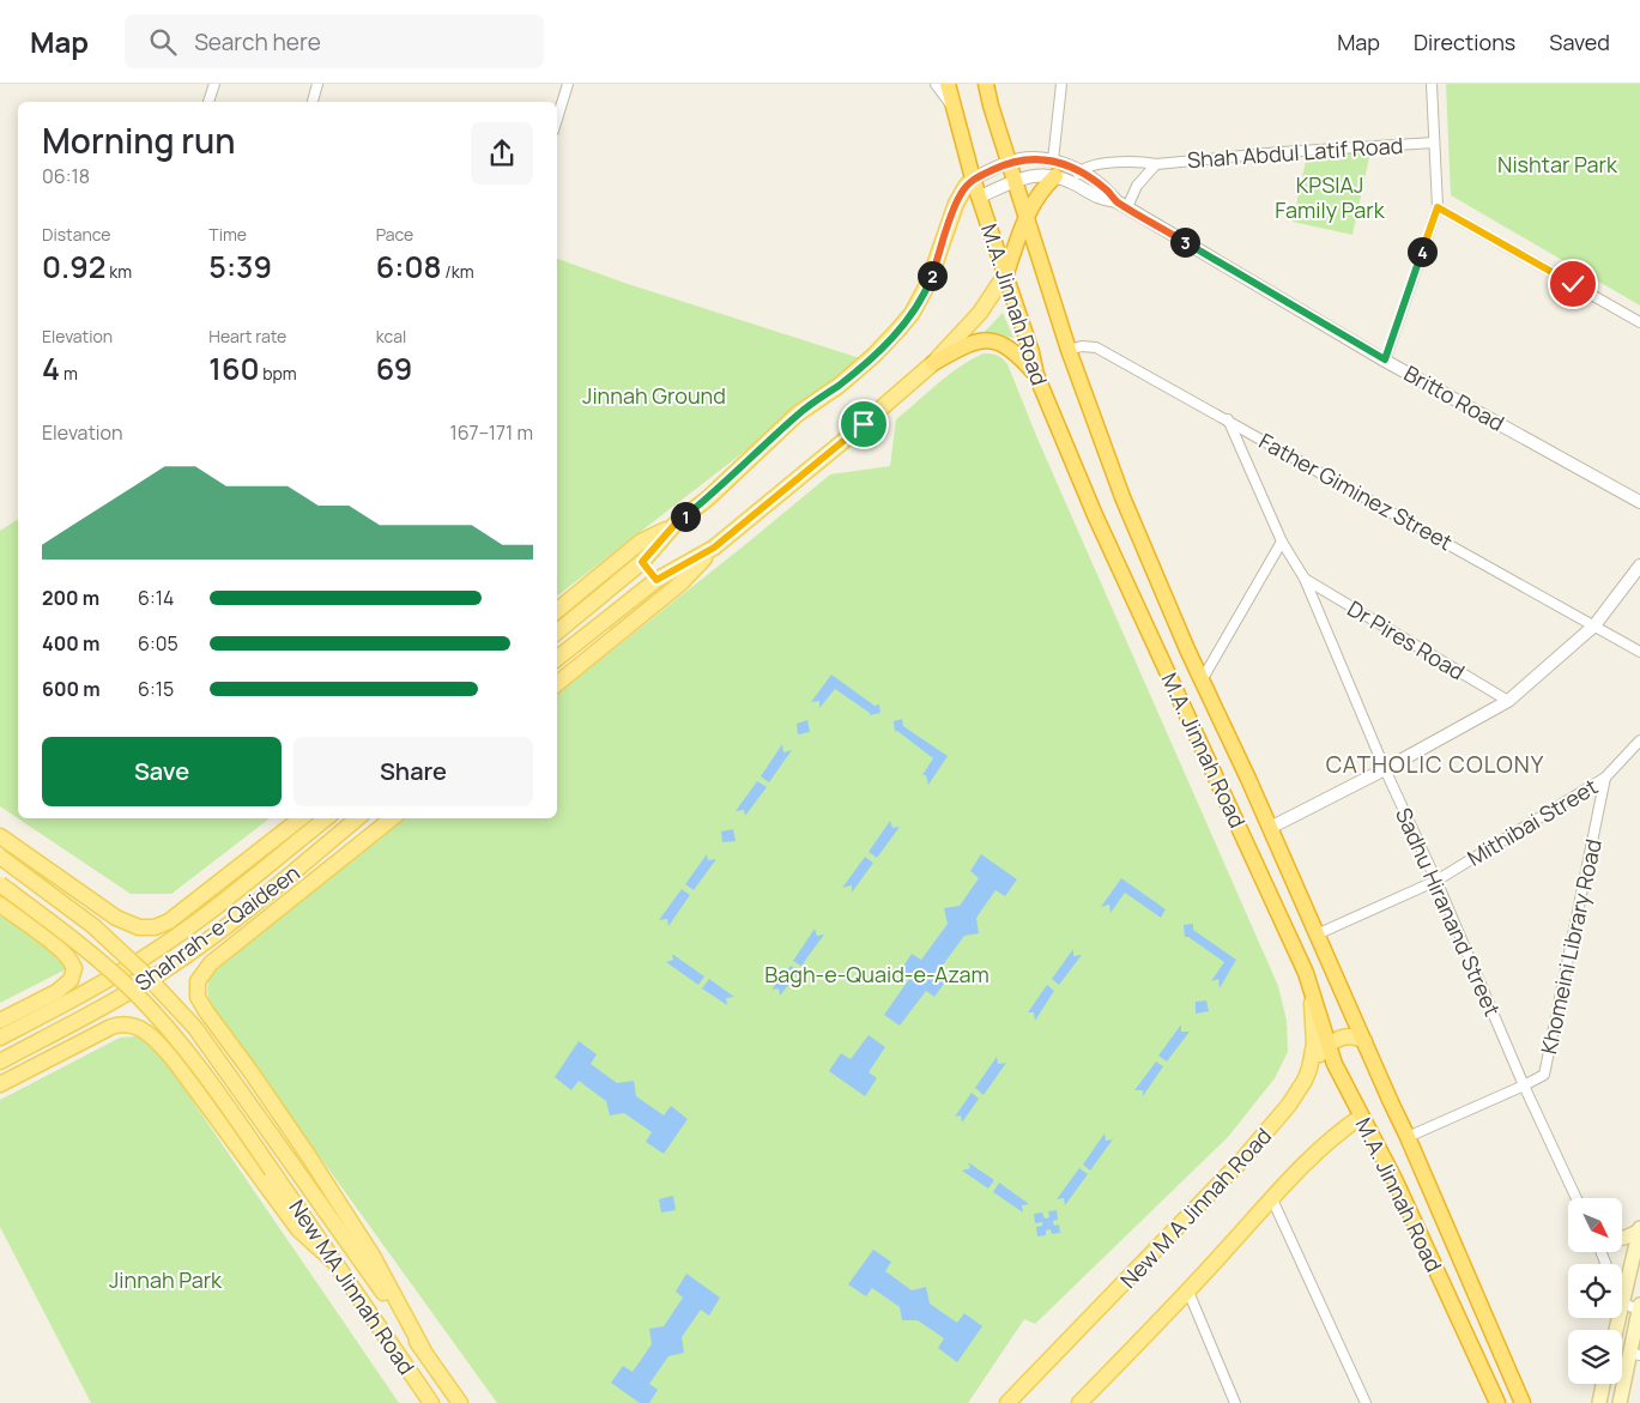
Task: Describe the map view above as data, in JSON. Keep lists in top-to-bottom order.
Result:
{
  "streets": {
    "highway": ["M.A. Jinnah Road"],
    "main road": ["Shahrah-e-Qaideen", "New M A Jinnah Road", "New MA Jinnah Road"],
    "street": [
      "Shah Abdul Latif Road",
      "Britto Road",
      "Father Giminez Street",
      "Dr Pires Road",
      "Mithibai Street",
      "Sadhu Hiranand Street",
      "Khomeini Library Road"
    ]
  },
  "crossings": [
    ["Shah Abdul Latif Road", "Britto Road"],
    ["M.A. Jinnah Road", "Britto Road"],
    ["M.A. Jinnah Road", "Father Giminez Street"],
    ["M.A. Jinnah Road", "Mithibai Street"],
    ["M.A. Jinnah Road", "Khomeini Library Road"],
    ["M.A. Jinnah Road", "New M A Jinnah Road"],
    ["Father Giminez Street", "Sadhu Hiranand Street"],
    ["Dr Pires Road", "Sadhu Hiranand Street"],
    ["Mithibai Street", "Sadhu Hiranand Street"],
    ["Mithibai Street", "Khomeini Library Road"],
    ["Sadhu Hiranand Street", "Khomeini Library Road"]
  ],
  "districts": ["CATHOLIC COLONY"],
  "parks": [
    "Nishtar Park",
    "KPSIAJ Family Park",
    "Jinnah Ground",
    "Bagh-e-Quaid-e-Azam",
    "Jinnah Park"
  ],
  "north": "bottom right",
  "page": {
    "header": "Map",
    "search": "Search here",
    "nav": ["Map", "Directions", "Saved"],
    "heading": ["Morning run", "06:18"],
    "stats": [
      ["Distance", "0.92 km"],
      ["Time", "5:39"],
      ["Pace", "6:08 /km"],
      ["Elevation", "4 m"],
      ["Heart rate", "160 bpm"],
      ["kcal", "69"]
    ],
    "pins": [
      "3",
      "4",
      "2",
      "1"
    ],
    "chart": ["Elevation", "167–171 m"],
    "list": [
      {
        "name": "200 m",
        "note": "6:14"
      },
      {
        "name": "400 m",
        "note": "6:05"
      },
      {
        "name": "600 m",
        "note": "6:15"
      }
    ],
    "buttons": ["Save", "Share"]
  }
}
